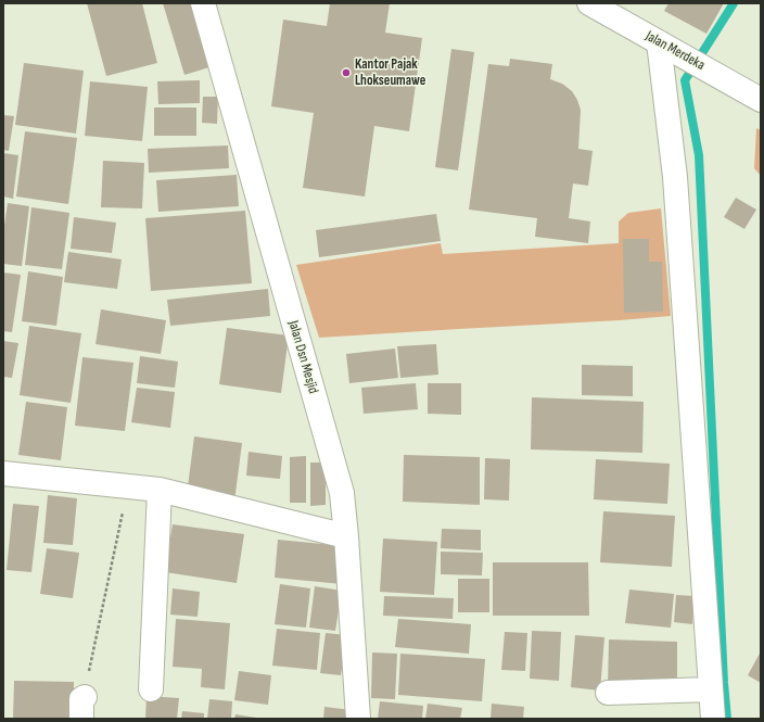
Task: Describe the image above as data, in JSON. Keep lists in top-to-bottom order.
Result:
{
  "streets": {
    "street": ["Jalan Merdeka", "Jalan Dsn Mesjid"]
  },
  "places": ["Kantor Pajak Lhokseumawe"]
}
